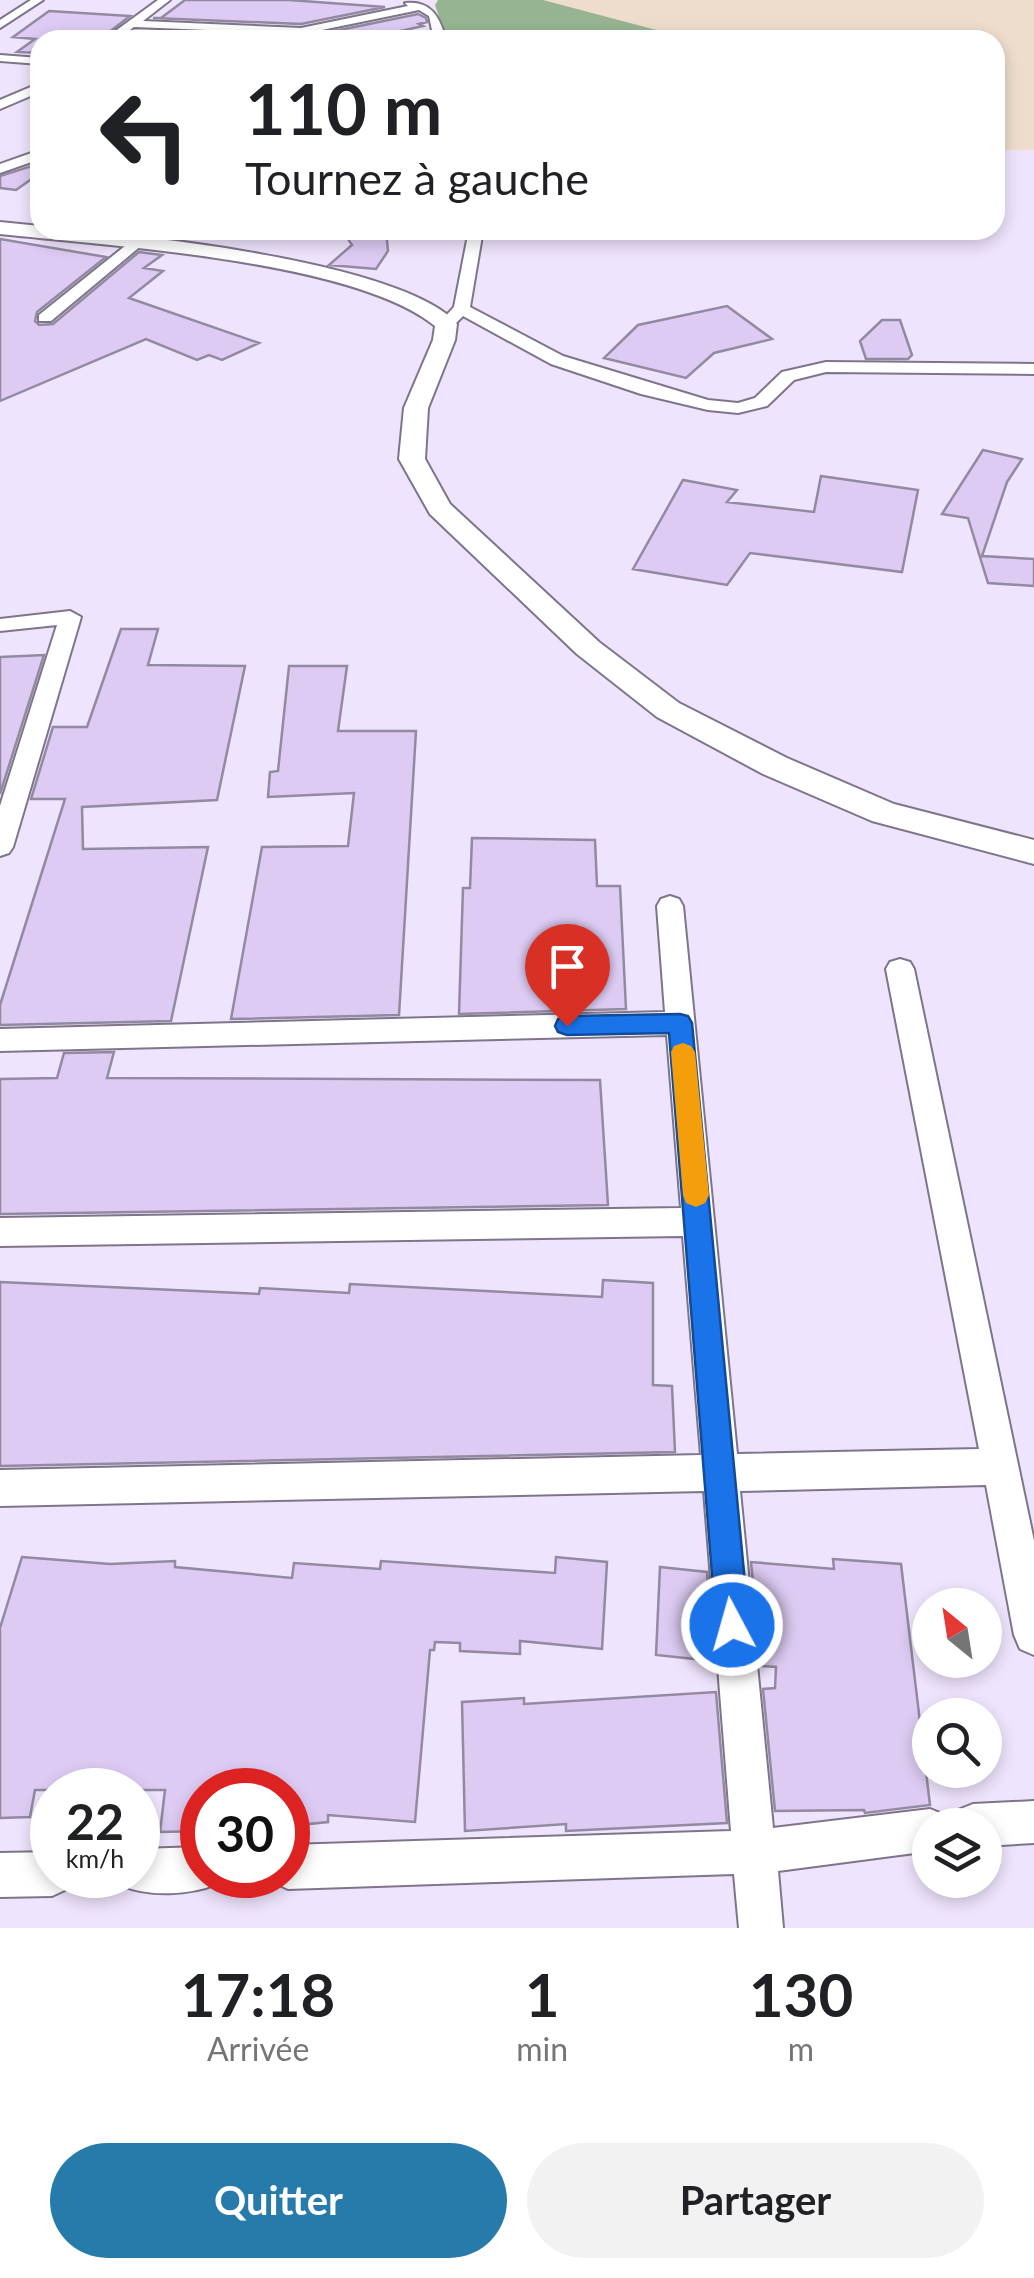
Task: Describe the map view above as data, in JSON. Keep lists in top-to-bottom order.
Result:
{
  "north": "top left",
  "page": {
    "turn": ["110 m", "Tournez à gauche"],
    "speed": "22 km/h",
    "limit": "30",
    "eta": [
      "17:18",
      "Arrivée",
      "1",
      "min",
      "130",
      "m"
    ],
    "buttons": ["Quitter", "Partager"]
  }
}
